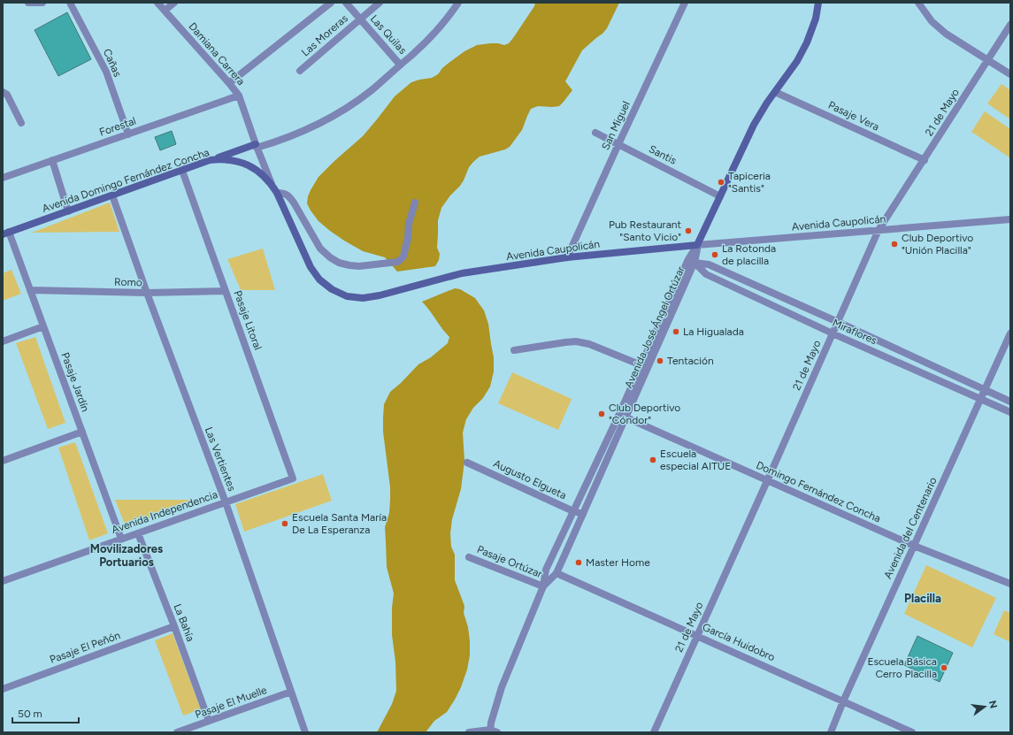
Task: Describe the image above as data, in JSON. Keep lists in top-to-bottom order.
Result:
{
  "streets": {
    "main road": ["Avenida Domingo Fernández Concha", "Avenida Caupolicán", "Avenida José Ángel Ortúzar"],
    "street": [
      "Las Quilas",
      "Las Moreras",
      "Damiana Carrera",
      "Cañas",
      "21 de Mayo",
      "Pasaje Vera",
      "San Miguel",
      "Forestal",
      "Santis",
      "Romo",
      "Pasaje Litoral",
      "Miraflores",
      "Pasaje Jardín",
      "Las Vertientes",
      "Augusto Elgueta",
      "Domingo Fernández Concha",
      "Avenida Independencia",
      "Avenida del Centenario",
      "Pasaje Ortúzar",
      "La Bahía",
      "García Huidobro",
      "Pasaje El Peñón",
      "Pasaje El Muelle"
    ]
  },
  "crossings": [
    ["Las Quilas", "Las Moreras"],
    ["Damiana Carrera", "Forestal"],
    ["Damiana Carrera", "Avenida Domingo Fernández Concha"],
    ["Damiana Carrera", "Avenida Caupolicán"],
    ["Cañas", "Forestal"],
    ["21 de Mayo", "Pasaje Vera"],
    ["21 de Mayo", "Avenida Caupolicán"],
    ["21 de Mayo", "Miraflores"],
    ["21 de Mayo", "Domingo Fernández Concha"],
    ["21 de Mayo", "García Huidobro"],
    ["Pasaje Vera", "Avenida José Ángel Ortúzar"],
    ["San Miguel", "Santis"],
    ["San Miguel", "Avenida Caupolicán"],
    ["Santis", "Avenida José Ángel Ortúzar"],
    ["Avenida Domingo Fernández Concha", "Avenida Caupolicán"],
    ["Avenida Domingo Fernández Concha", "Pasaje Litoral"],
    ["Avenida Domingo Fernández Concha", "Pasaje Jardín"],
    ["Avenida Domingo Fernández Concha", "Las Vertientes"],
    ["Avenida Caupolicán", "Avenida José Ángel Ortúzar"],
    ["Romo", "Pasaje Litoral"],
    ["Romo", "Pasaje Jardín"],
    ["Romo", "Las Vertientes"],
    ["Pasaje Litoral", "Avenida Independencia"],
    ["Avenida José Ángel Ortúzar", "Miraflores"],
    ["Avenida José Ángel Ortúzar", "Augusto Elgueta"],
    ["Avenida José Ángel Ortúzar", "Domingo Fernández Concha"],
    ["Avenida José Ángel Ortúzar", "Pasaje Ortúzar"],
    ["Avenida José Ángel Ortúzar", "García Huidobro"],
    ["Miraflores", "Avenida del Centenario"],
    ["Pasaje Jardín", "Avenida Independencia"],
    ["Las Vertientes", "Avenida Independencia"],
    ["Las Vertientes", "Pasaje El Muelle"],
    ["Domingo Fernández Concha", "Avenida del Centenario"],
    ["Avenida Independencia", "La Bahía"],
    ["Avenida del Centenario", "García Huidobro"],
    ["La Bahía", "Pasaje El Peñón"],
    ["La Bahía", "Pasaje El Muelle"]
  ],
  "districts": ["Movilizadores Portuarios", "Placilla"],
  "places": [
    "Tapiceria \"Santis\"",
    "Pub Restaurant \"Santo Vicio\"",
    "Club Deportivo \"Unión Placilla\"",
    "La Rotonda de placilla",
    "La Higualada",
    "Tentación",
    "Club Deportivo \"Cóndor\"",
    "Escuela especial AITUE",
    "Escuela Santa María De La Esperanza",
    "Master Home",
    "Escuela Básica Cerro Placilla"
  ],
  "scale_bar": "50 m",
  "north": "right"
}
